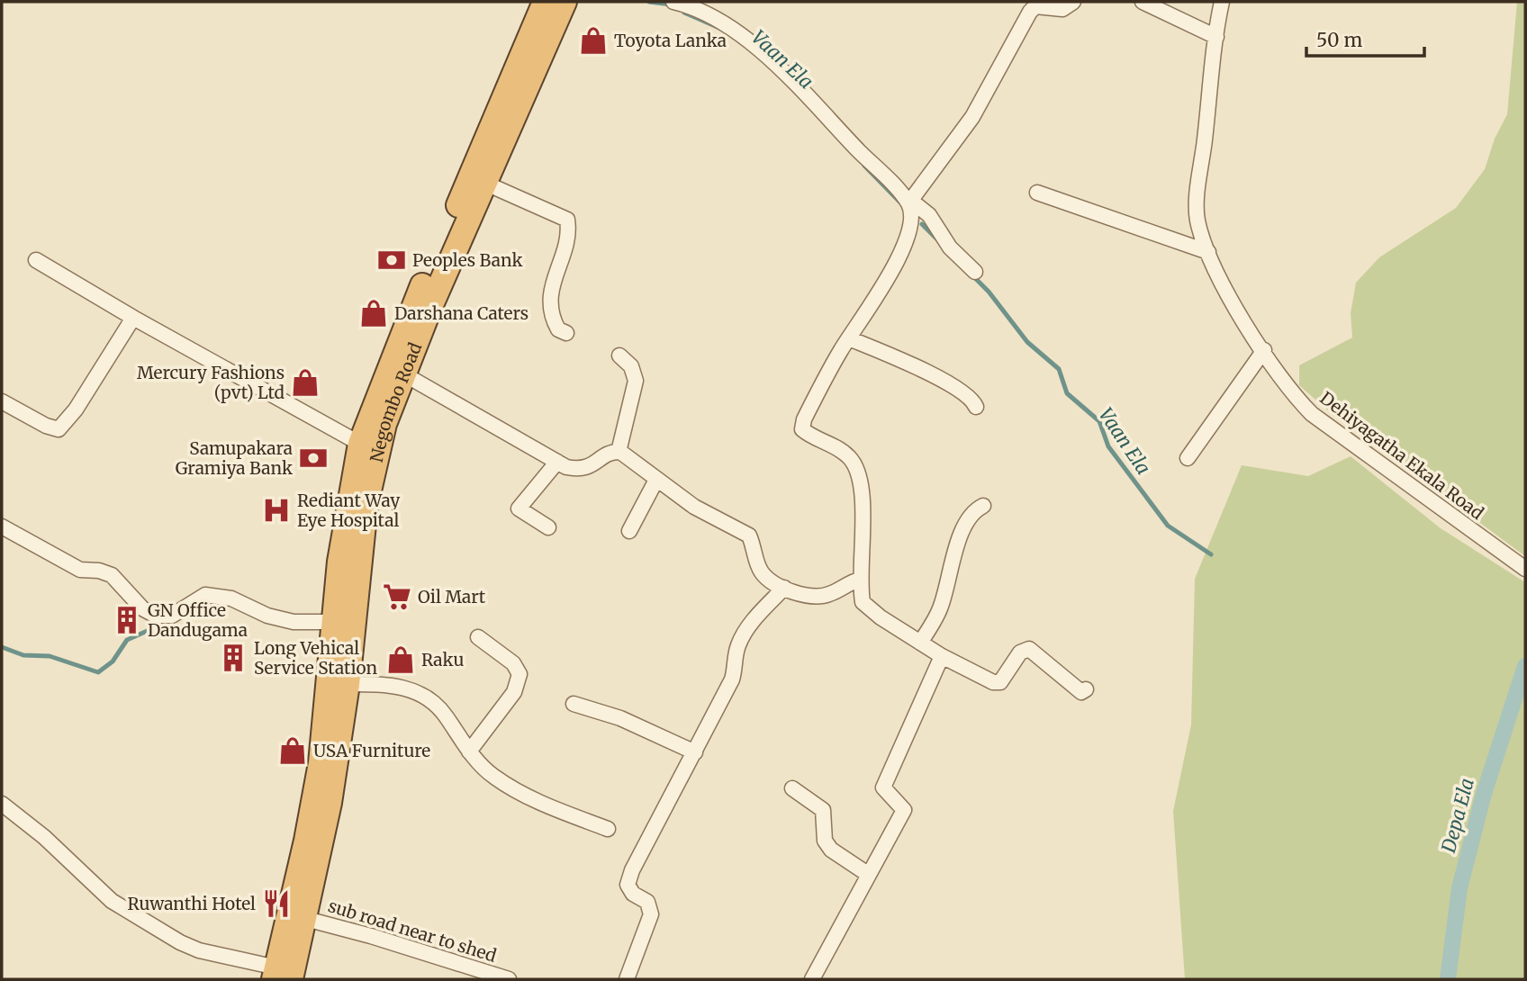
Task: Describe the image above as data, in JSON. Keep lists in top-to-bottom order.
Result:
{
  "streets": {
    "highway": ["Negombo Road"],
    "street": ["Dehiyagatha Ekala Road", "sub road near to shed"]
  },
  "crossings": [
    ["Negombo Road", "sub road near to shed"]
  ],
  "water": ["Vaan Ela", "Depa Ela"],
  "places": {
    "shop": [
      "Toyota Lanka",
      "Darshana Caters",
      "Mercury Fashions (pvt) Ltd",
      "Raku",
      "USA Furniture"
    ],
    "bank": ["Peoples Bank", "Samupakara Gramiya Bank"],
    "hospital": ["Rediant Way Eye Hospital"],
    "supermarket": ["Oil Mart"],
    "building": ["GN Office Dandugama", "Long Vehical Service Station"],
    "restaurant": ["Ruwanthi Hotel"]
  },
  "scale_bar": "50 m"
}
